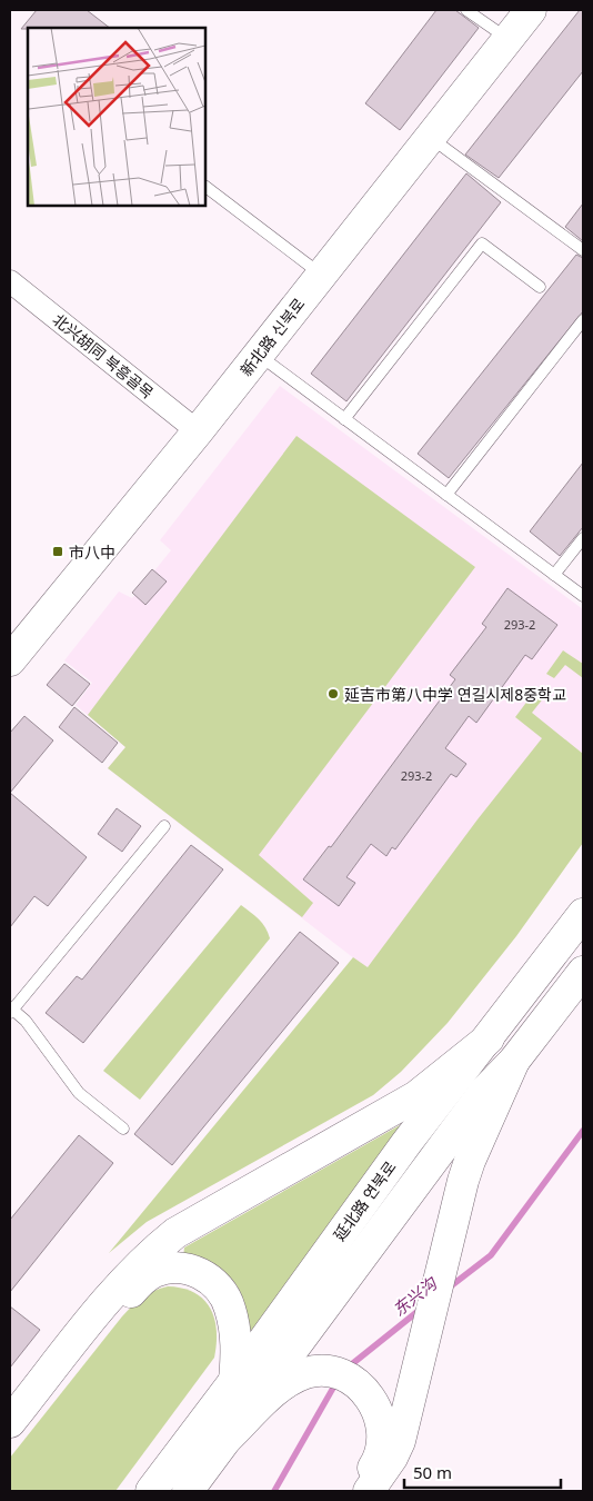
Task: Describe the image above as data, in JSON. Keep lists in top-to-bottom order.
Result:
{
  "streets": {
    "main road": ["新北路 신북로", "延北路 연북로"],
    "street": ["北兴胡同 북흥골목"]
  },
  "crossings": [
    ["新北路 신북로", "北兴胡同 북흥골목"]
  ],
  "water": ["东兴沟"],
  "places": {
    "transit": ["市八中"],
    "other": ["延吉市第八中学 연길시제8중학교"]
  },
  "house_numbers": ["293-2", "293-2"],
  "scale_bar": "50 m"
}
